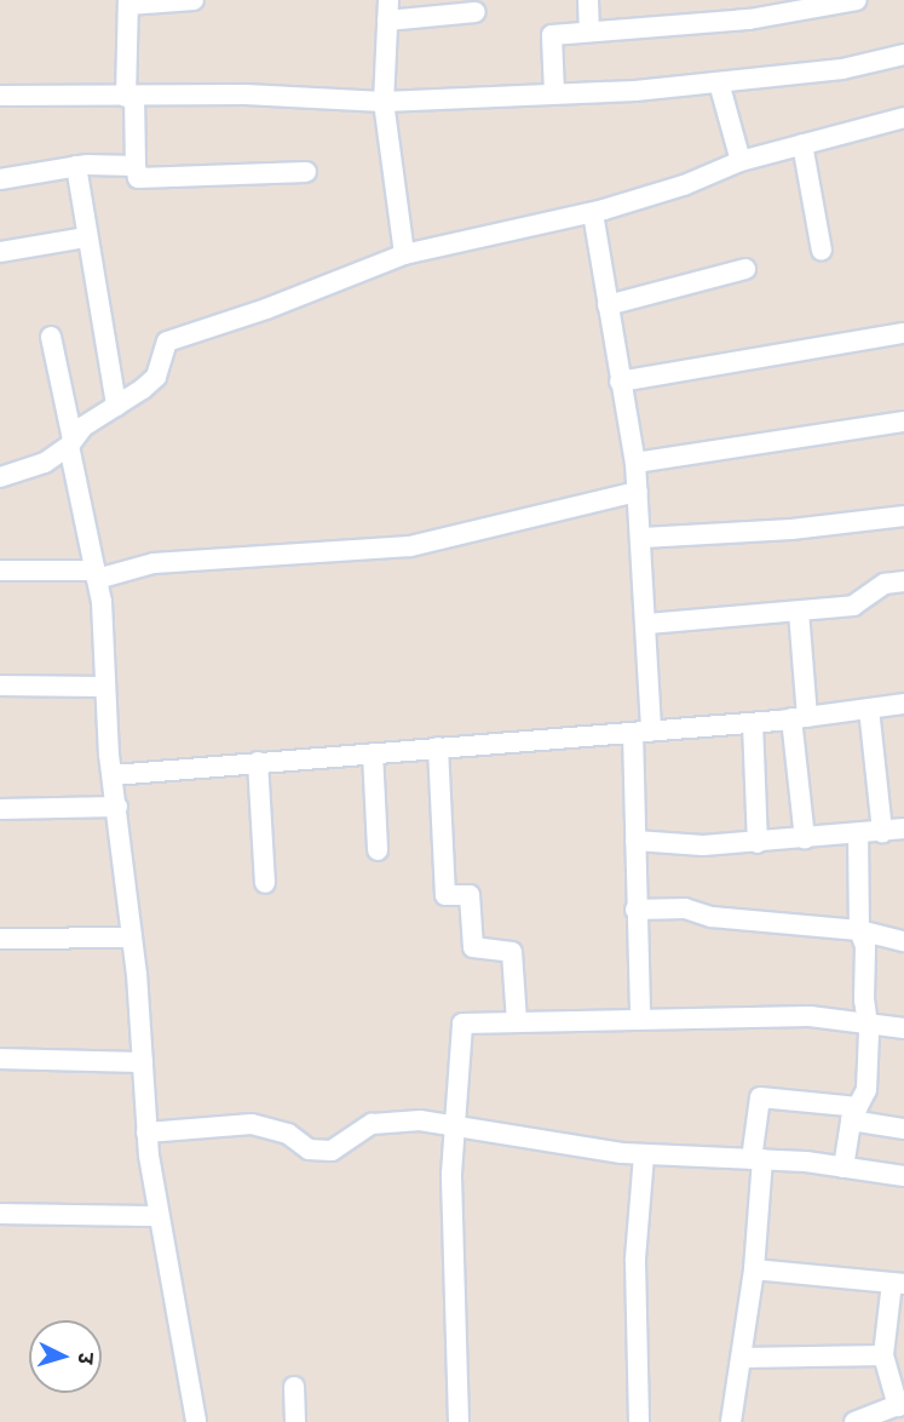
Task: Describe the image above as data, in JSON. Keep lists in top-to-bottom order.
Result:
{
  "north": "right"
}
